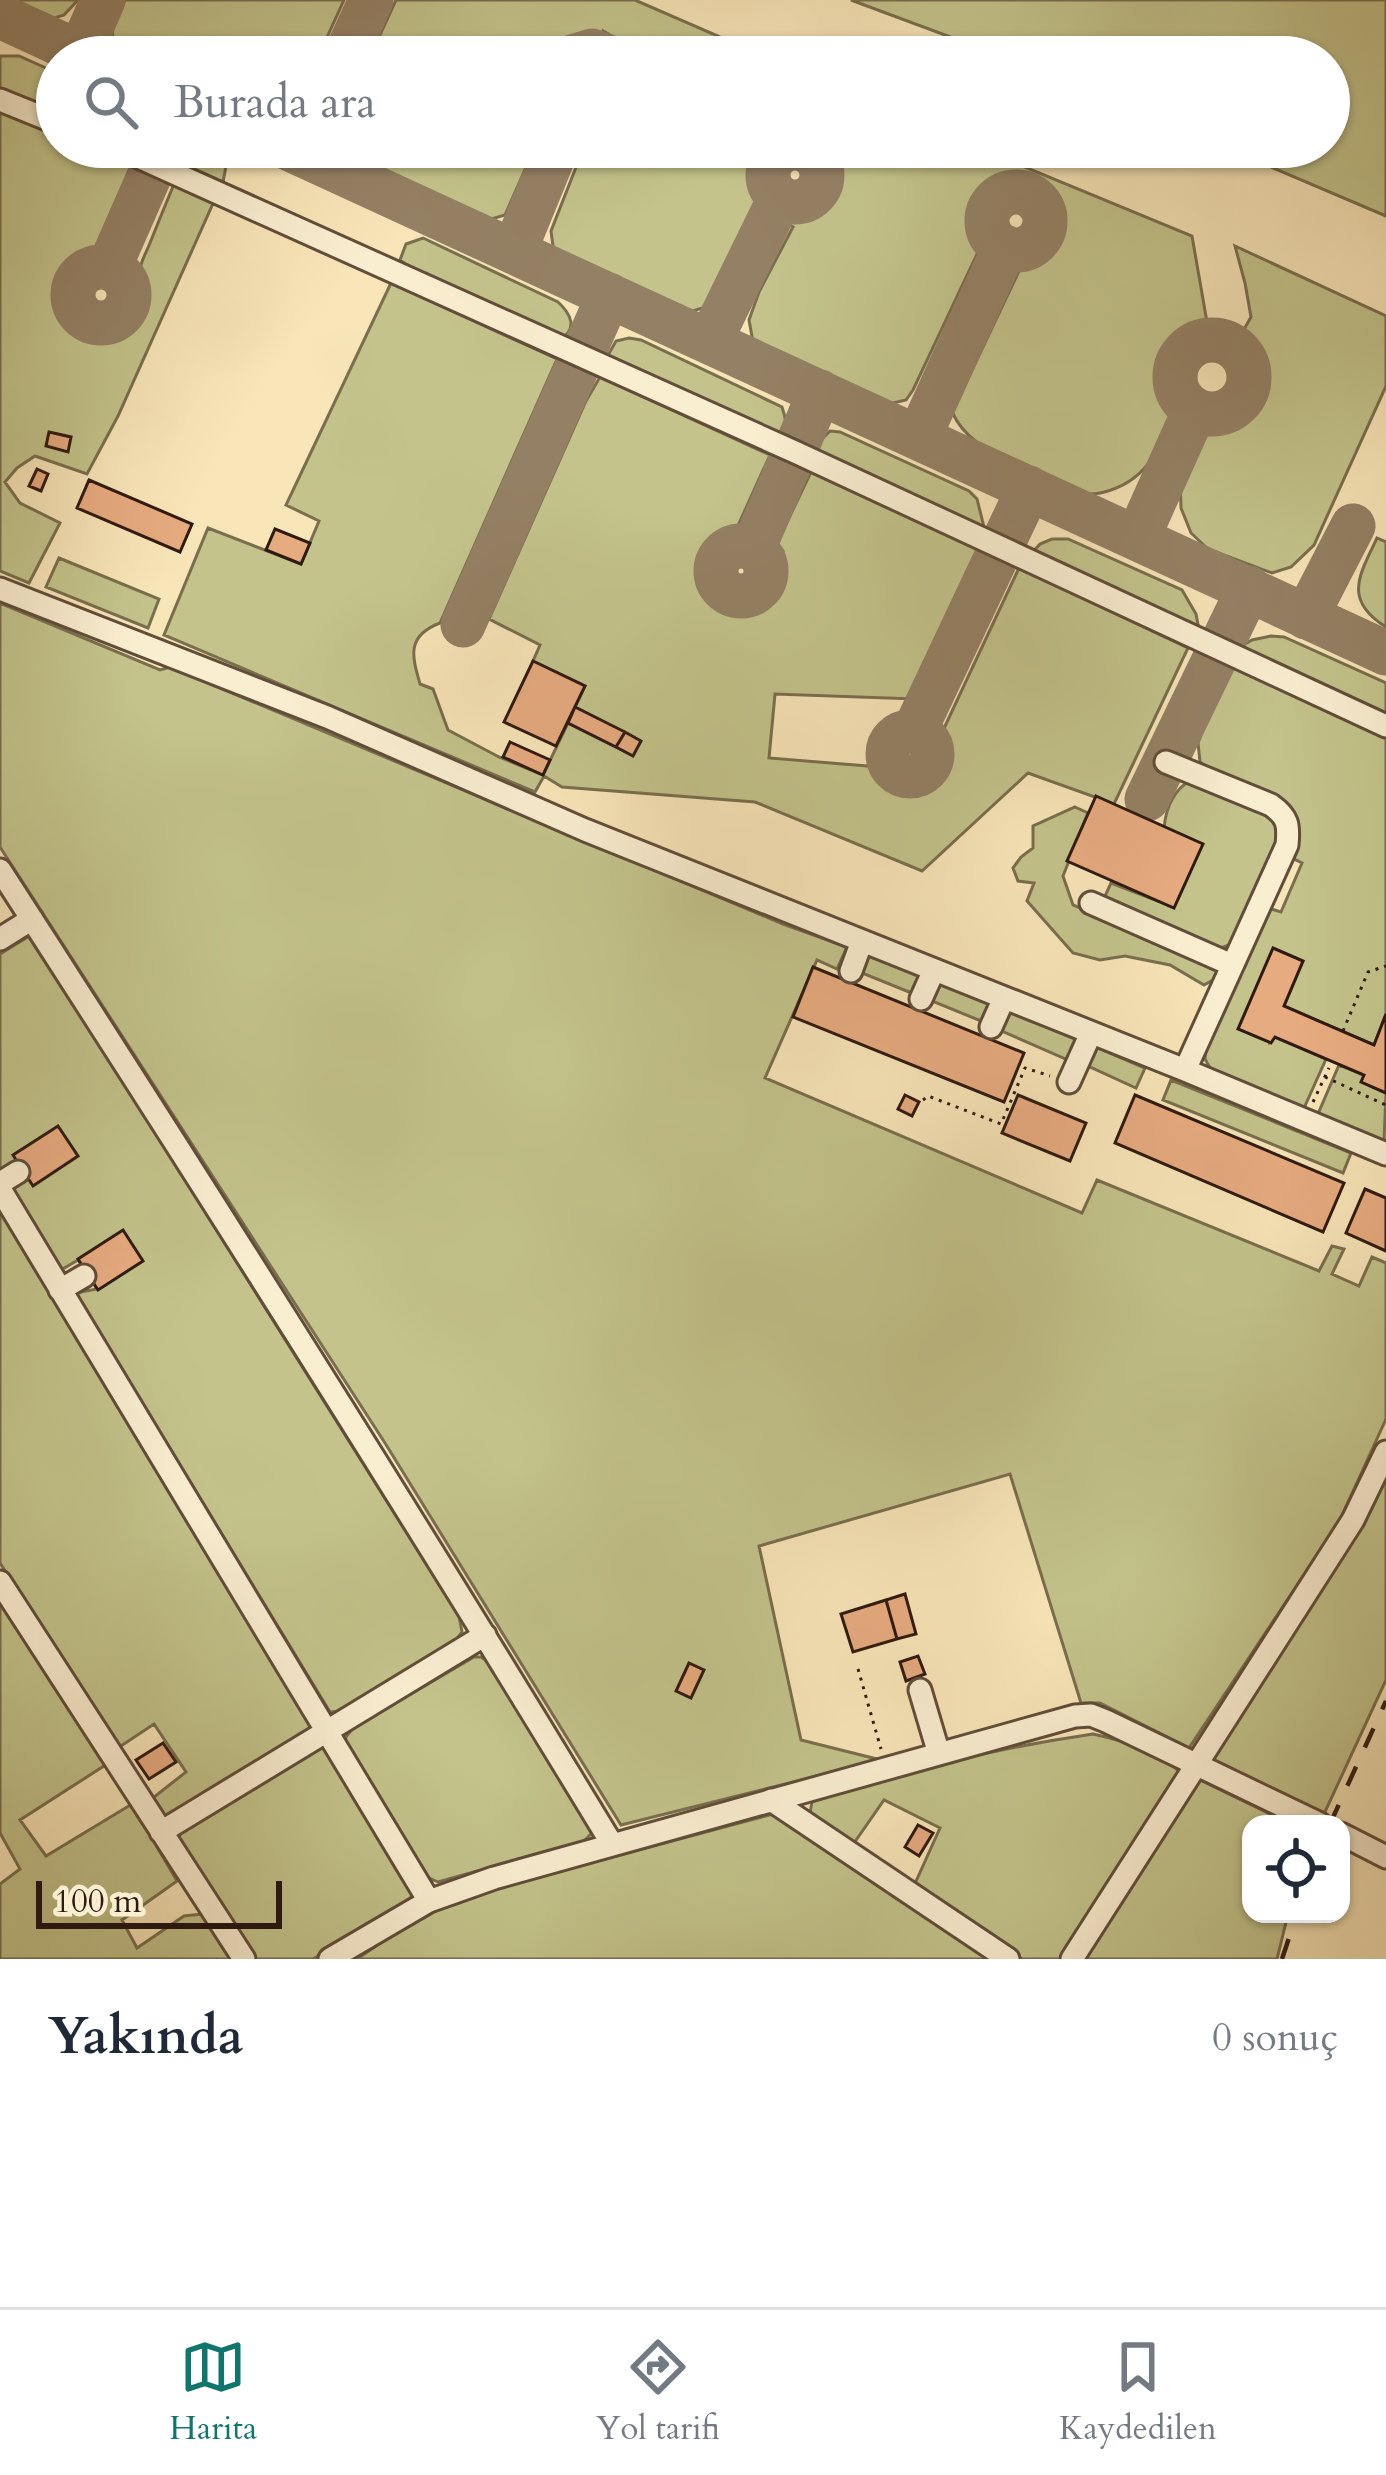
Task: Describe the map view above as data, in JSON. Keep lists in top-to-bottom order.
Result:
{
  "scale_bar": "100 m",
  "page": {
    "search": "Burada ara",
    "scale": "100 m",
    "heading": ["Yakında", "0 sonuç"],
    "nav": ["Harita", "Yol tarifi", "Kaydedilen"]
  }
}
